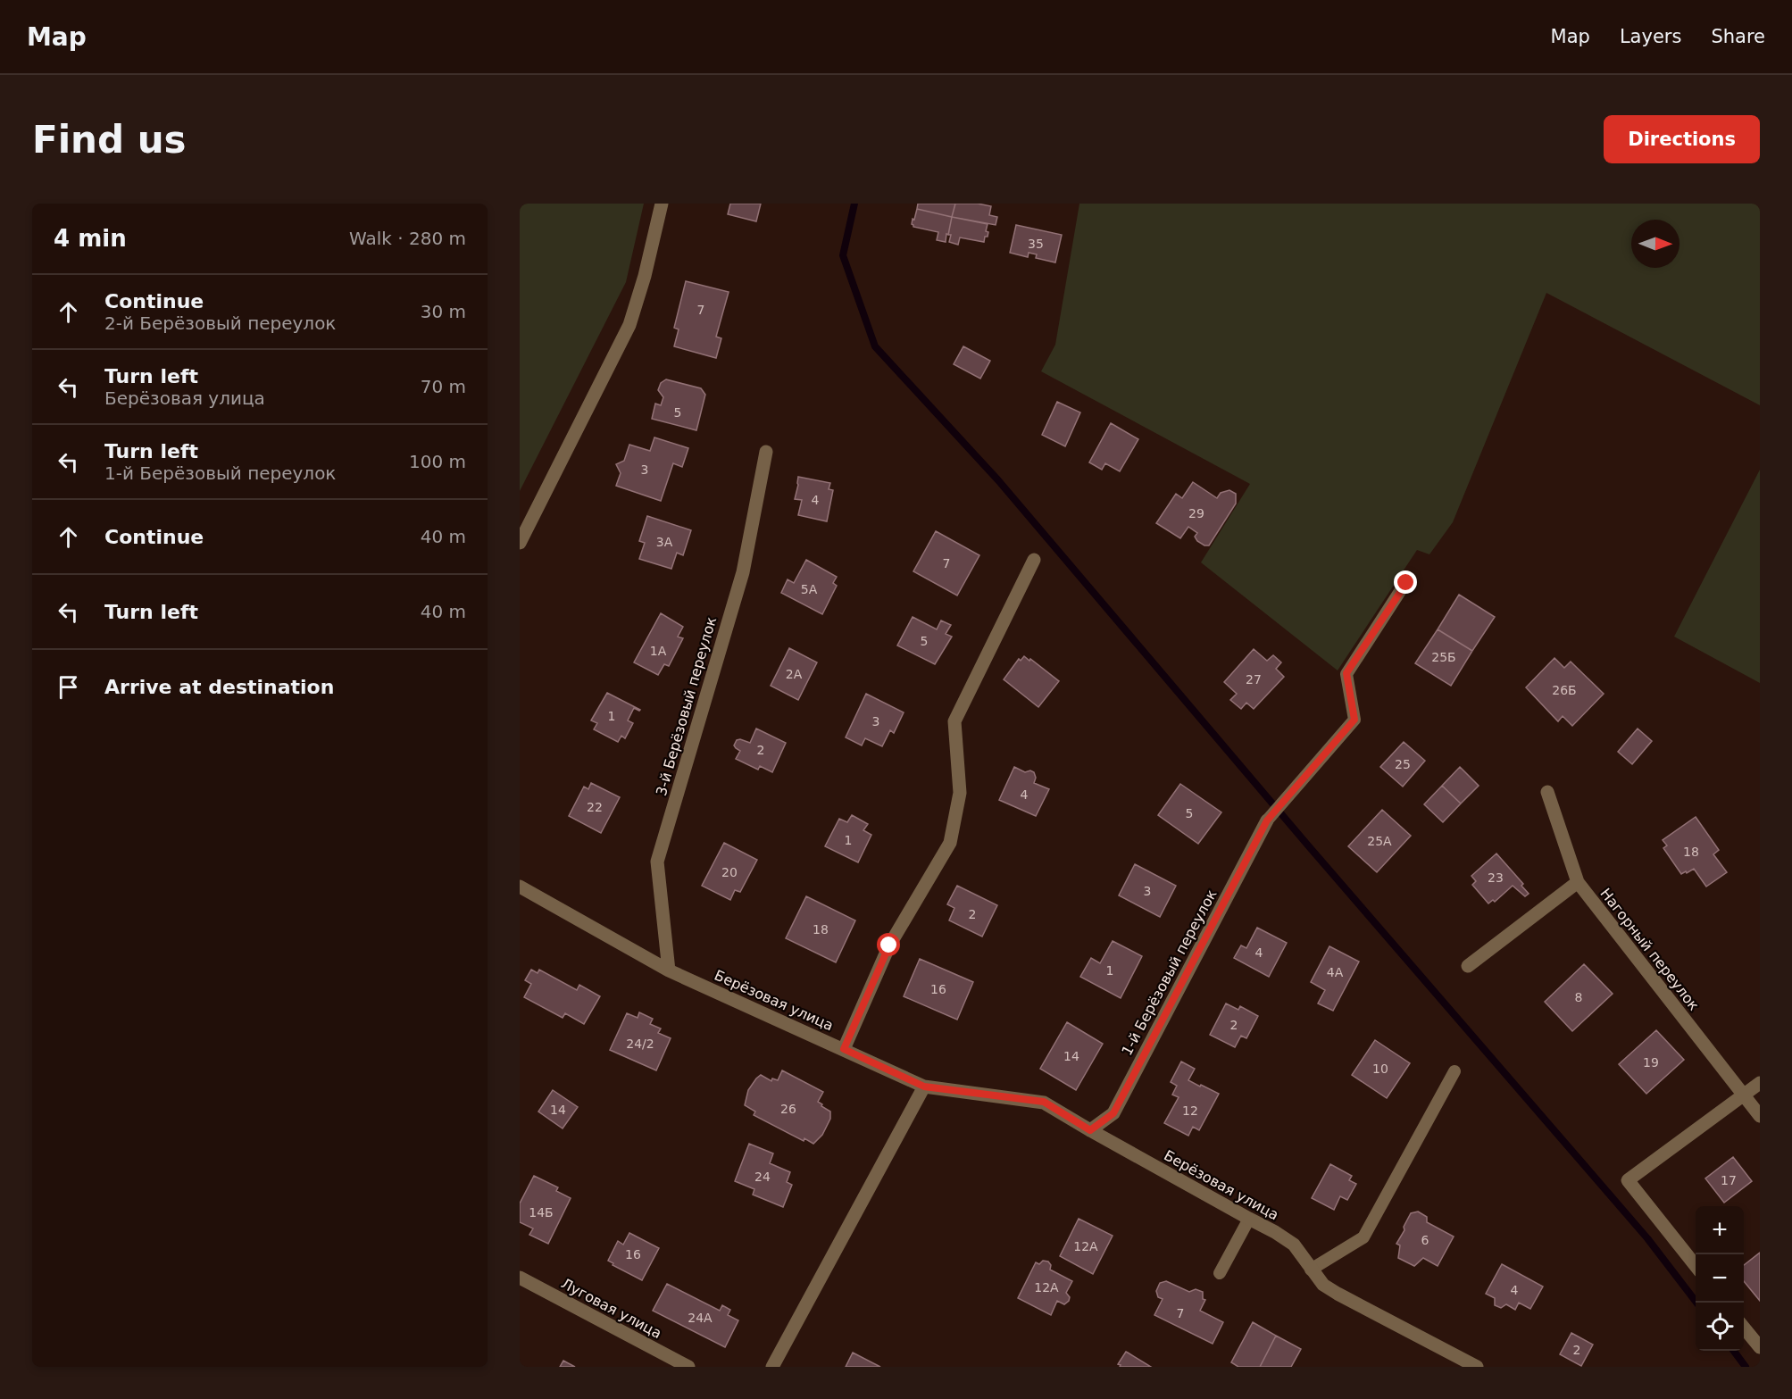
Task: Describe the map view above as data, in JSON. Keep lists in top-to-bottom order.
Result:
{
  "streets": {
    "street": [
      "3-й Берёзовый переулок",
      "Нагорный переулок",
      "1-й Берёзовый переулок",
      "Берёзовая улица",
      "Луговая улица"
    ]
  },
  "crossings": [
    ["3-й Берёзовый переулок", "Берёзовая улица"],
    ["1-й Берёзовый переулок", "Берёзовая улица"]
  ],
  "house_numbers": [
    "35",
    "7",
    "5",
    "3",
    "4",
    "29",
    "3А",
    "7",
    "5А",
    "5",
    "1А",
    "25Б",
    "2А",
    "27",
    "26Б",
    "1",
    "3",
    "2",
    "25",
    "4",
    "22",
    "5",
    "1",
    "25А",
    "18",
    "20",
    "23",
    "3",
    "2",
    "18",
    "4",
    "1",
    "4А",
    "16",
    "8",
    "2",
    "24/2",
    "14",
    "19",
    "10",
    "26",
    "14",
    "12",
    "24",
    "17",
    "14Б",
    "6",
    "12А",
    "16",
    "12А",
    "4",
    "7",
    "24А",
    "2"
  ],
  "north": "right",
  "page": {
    "header": "Map",
    "nav": ["Map", "Layers", "Share"],
    "buttons": "Directions",
    "title": "Find us",
    "heading": ["4 min", "Walk · 280 m"],
    "list": [
      ["Continue", "2-й Берёзовый переулок", "30 m"],
      ["Turn left", "Берёзовая улица", "70 m"],
      ["Turn left", "1-й Берёзовый переулок", "100 m"],
      ["Continue", "40 m"],
      ["Turn left", "40 m"],
      "Arrive at destination"
    ],
    "map_buttons": ["+", "−"]
  }
}
